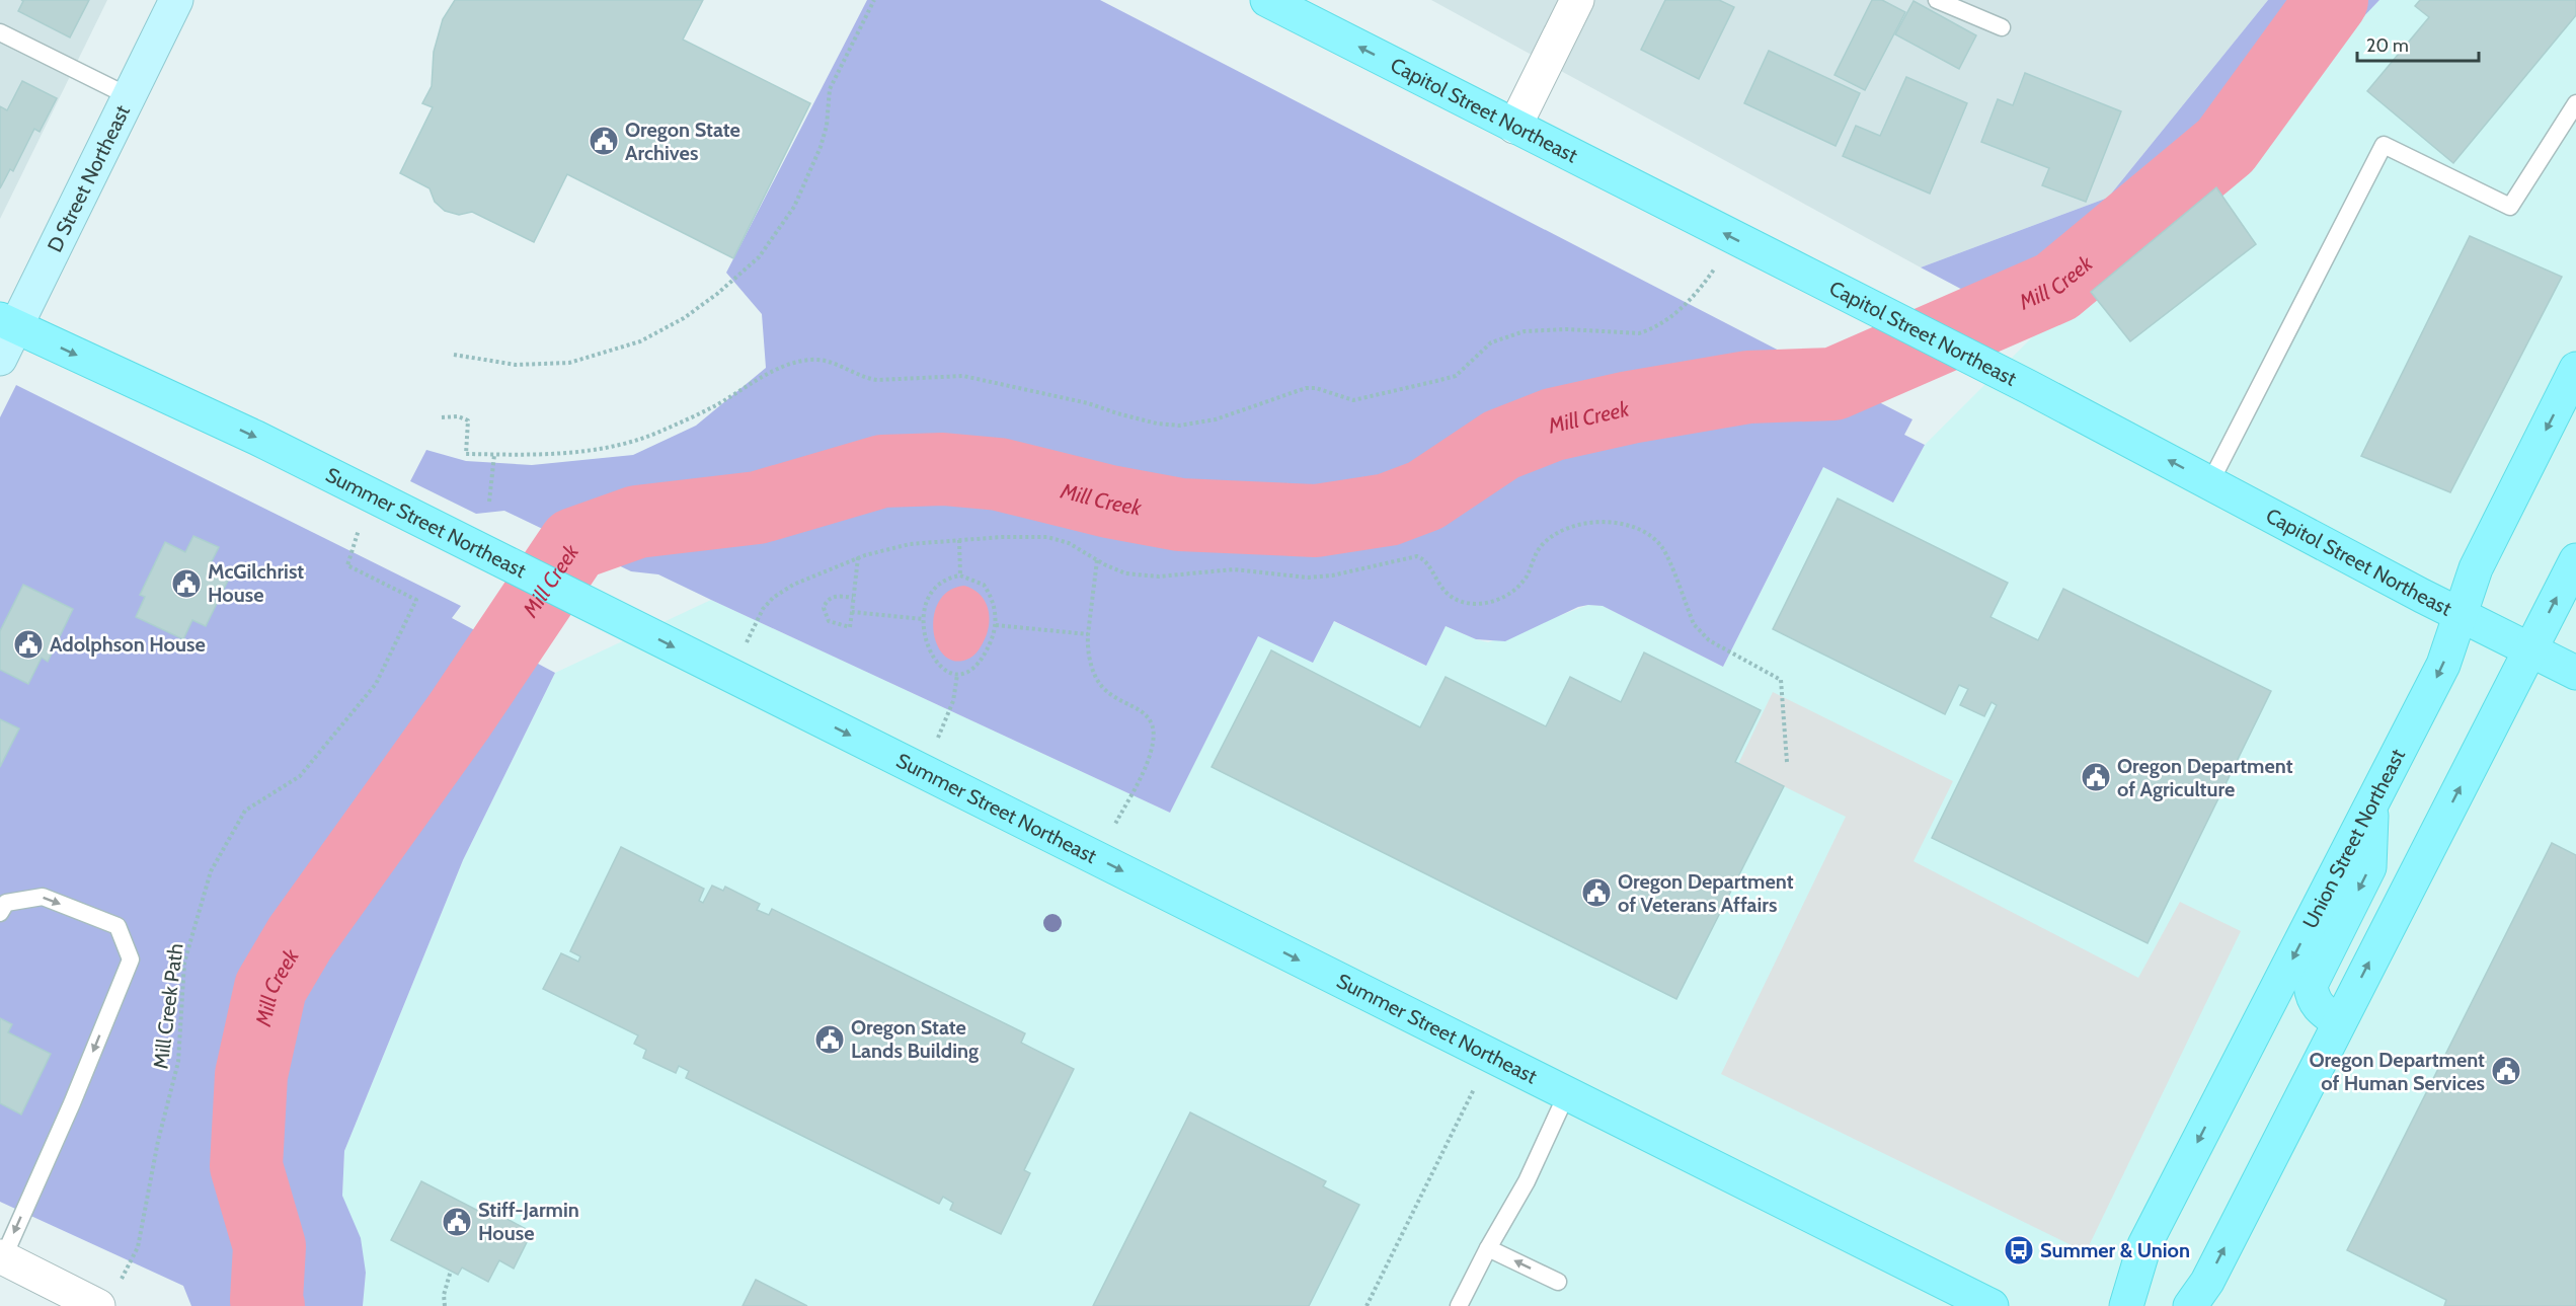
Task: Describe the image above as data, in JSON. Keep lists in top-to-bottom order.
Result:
{
  "streets": {
    "main road": ["Capitol Street Northeast", "Summer Street Northeast", "Union Street Northeast"],
    "street": ["D Street Northeast"],
    "path": ["Mill Creek Path"]
  },
  "crossings": [
    ["Capitol Street Northeast", "Union Street Northeast"],
    ["D Street Northeast", "Summer Street Northeast"],
    ["Summer Street Northeast", "Mill Creek Path"]
  ],
  "one_way": ["Capitol Street Northeast", "Summer Street Northeast"],
  "water": ["Mill Creek"],
  "places": {
    "public building": [
      "Oregon State Archives",
      "McGilchrist House",
      "Adolphson House",
      "Oregon Department of Agriculture",
      "Oregon Department of Veterans Affairs",
      "Oregon State Lands Building",
      "Oregon Department of Human Services",
      "Stiff-Jarmin House"
    ],
    "bus stop": ["Summer & Union"]
  },
  "scale_bar": "20 m"
}
